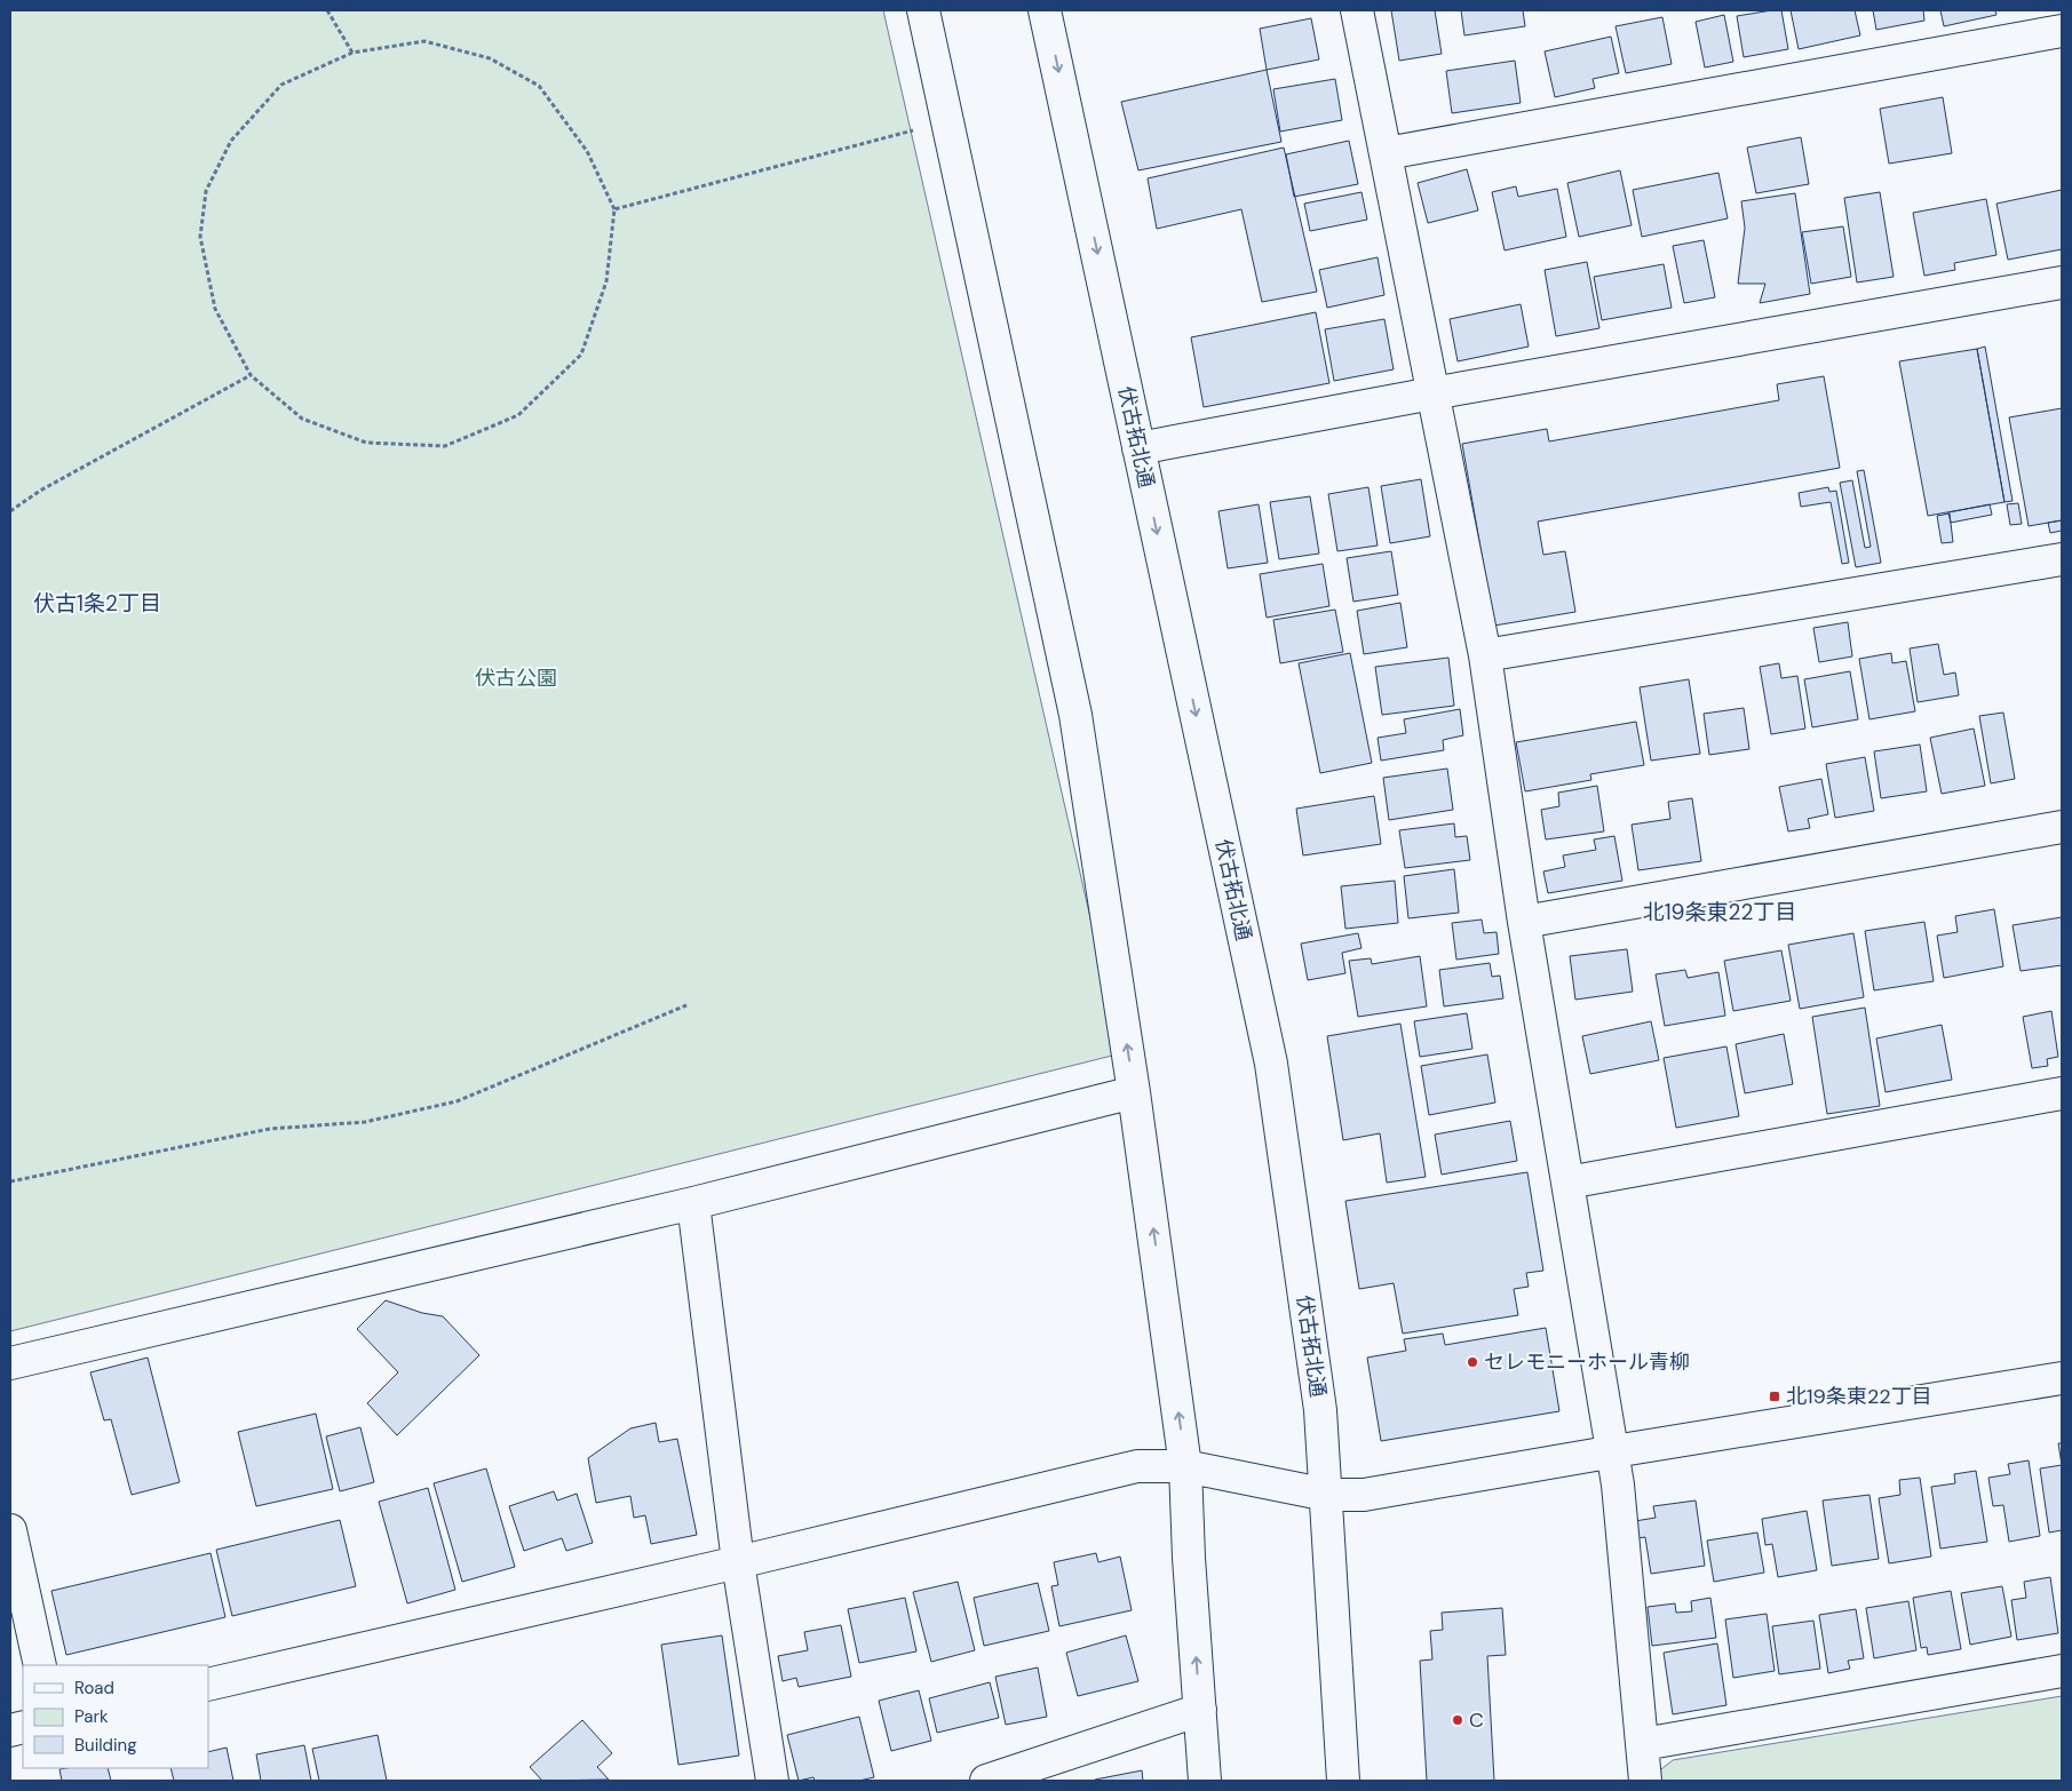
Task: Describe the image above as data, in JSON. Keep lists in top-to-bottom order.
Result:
{
  "streets": {
    "street": ["伏古拓北通"]
  },
  "districts": ["伏古1条2丁目", "北19条東22丁目"],
  "parks": ["伏古公園"],
  "places": {
    "other": ["セレモニーホール青柳", "C"],
    "transit": ["北19条東22丁目"]
  },
  "legend": ["Road", "Park", "Building"]
}
